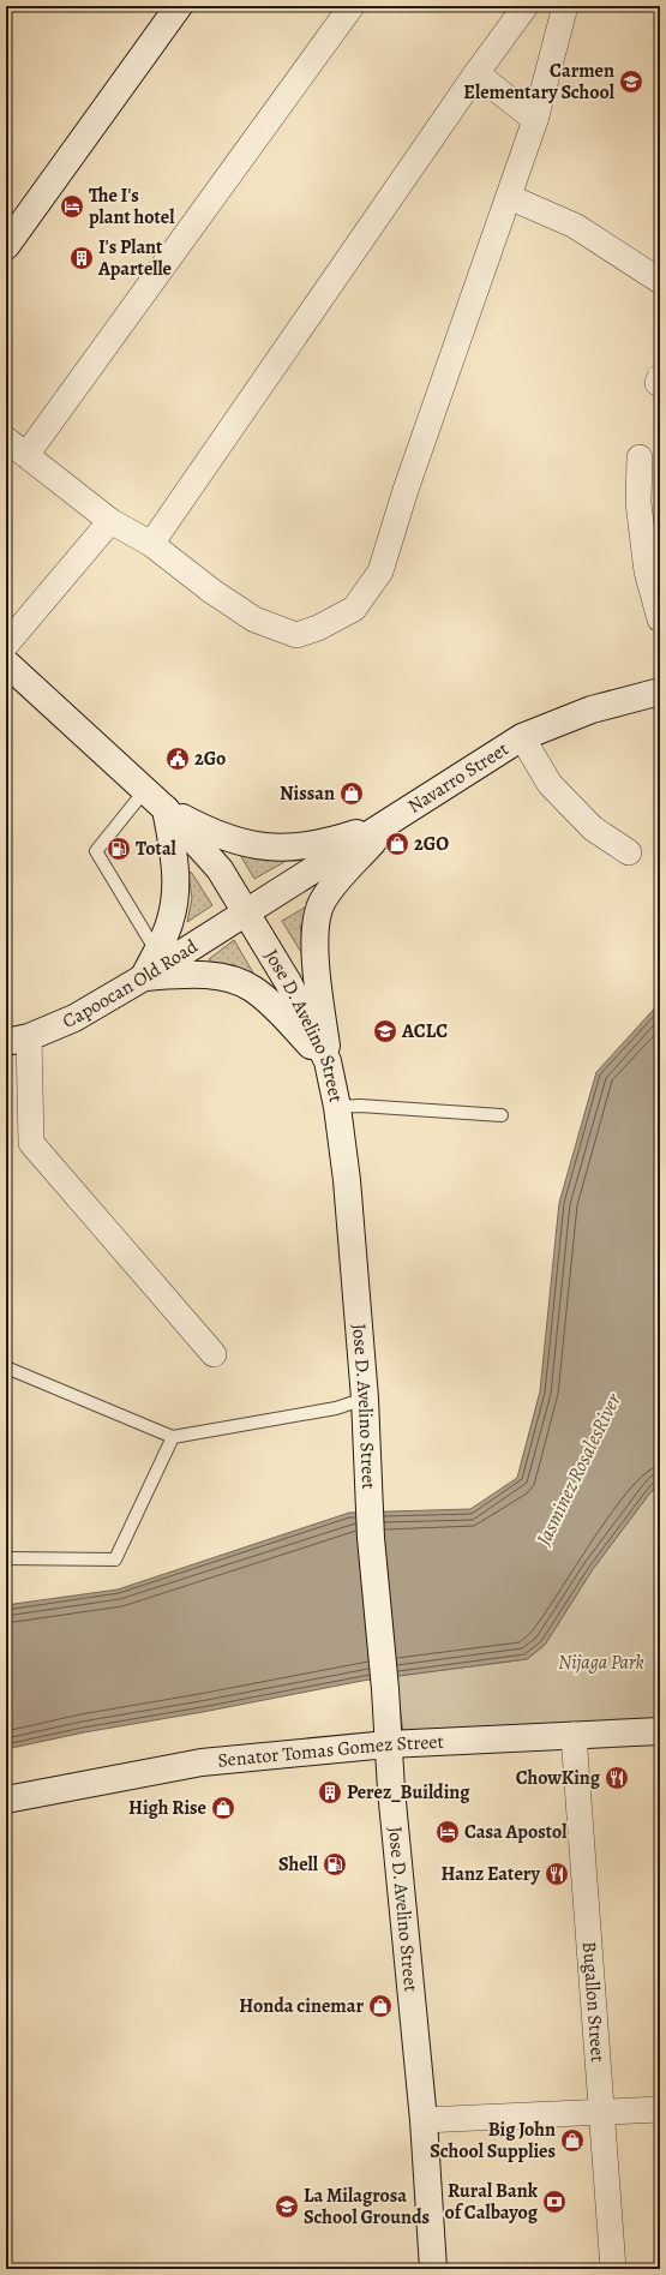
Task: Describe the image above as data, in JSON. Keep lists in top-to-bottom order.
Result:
{
  "streets": {
    "main road": [
      "Navarro Street",
      "Capoocan Old Road",
      "Jose D. Avelino Street",
      "Senator Tomas Gomez Street"
    ],
    "street": ["Bugallon Street"]
  },
  "crossings": [
    ["Navarro Street", "Capoocan Old Road"],
    ["Navarro Street", "Jose D. Avelino Street"],
    ["Capoocan Old Road", "Jose D. Avelino Street"],
    ["Jose D. Avelino Street", "Senator Tomas Gomez Street"],
    ["Senator Tomas Gomez Street", "Bugallon Street"]
  ],
  "water": ["Jasminez RosalesRiver"],
  "parks": ["Nijaga Park"],
  "places": {
    "school or university": ["Carmen Elementary School", "ACLC", "La Milagrosa School Grounds"],
    "hotel": ["The I's plant hotel", "Casa Apostol"],
    "building": ["I's Plant Apartelle", "Perez_Building"],
    "public building": ["2Go"],
    "shop": [
      "Nissan",
      "2GO",
      "High Rise",
      "Honda cinemar",
      "Big John School Supplies"
    ],
    "fuel station": ["Total", "Shell"],
    "restaurant": ["ChowKing", "Hanz Eatery"],
    "bank": ["Rural Bank of Calbayog"]
  }
}
